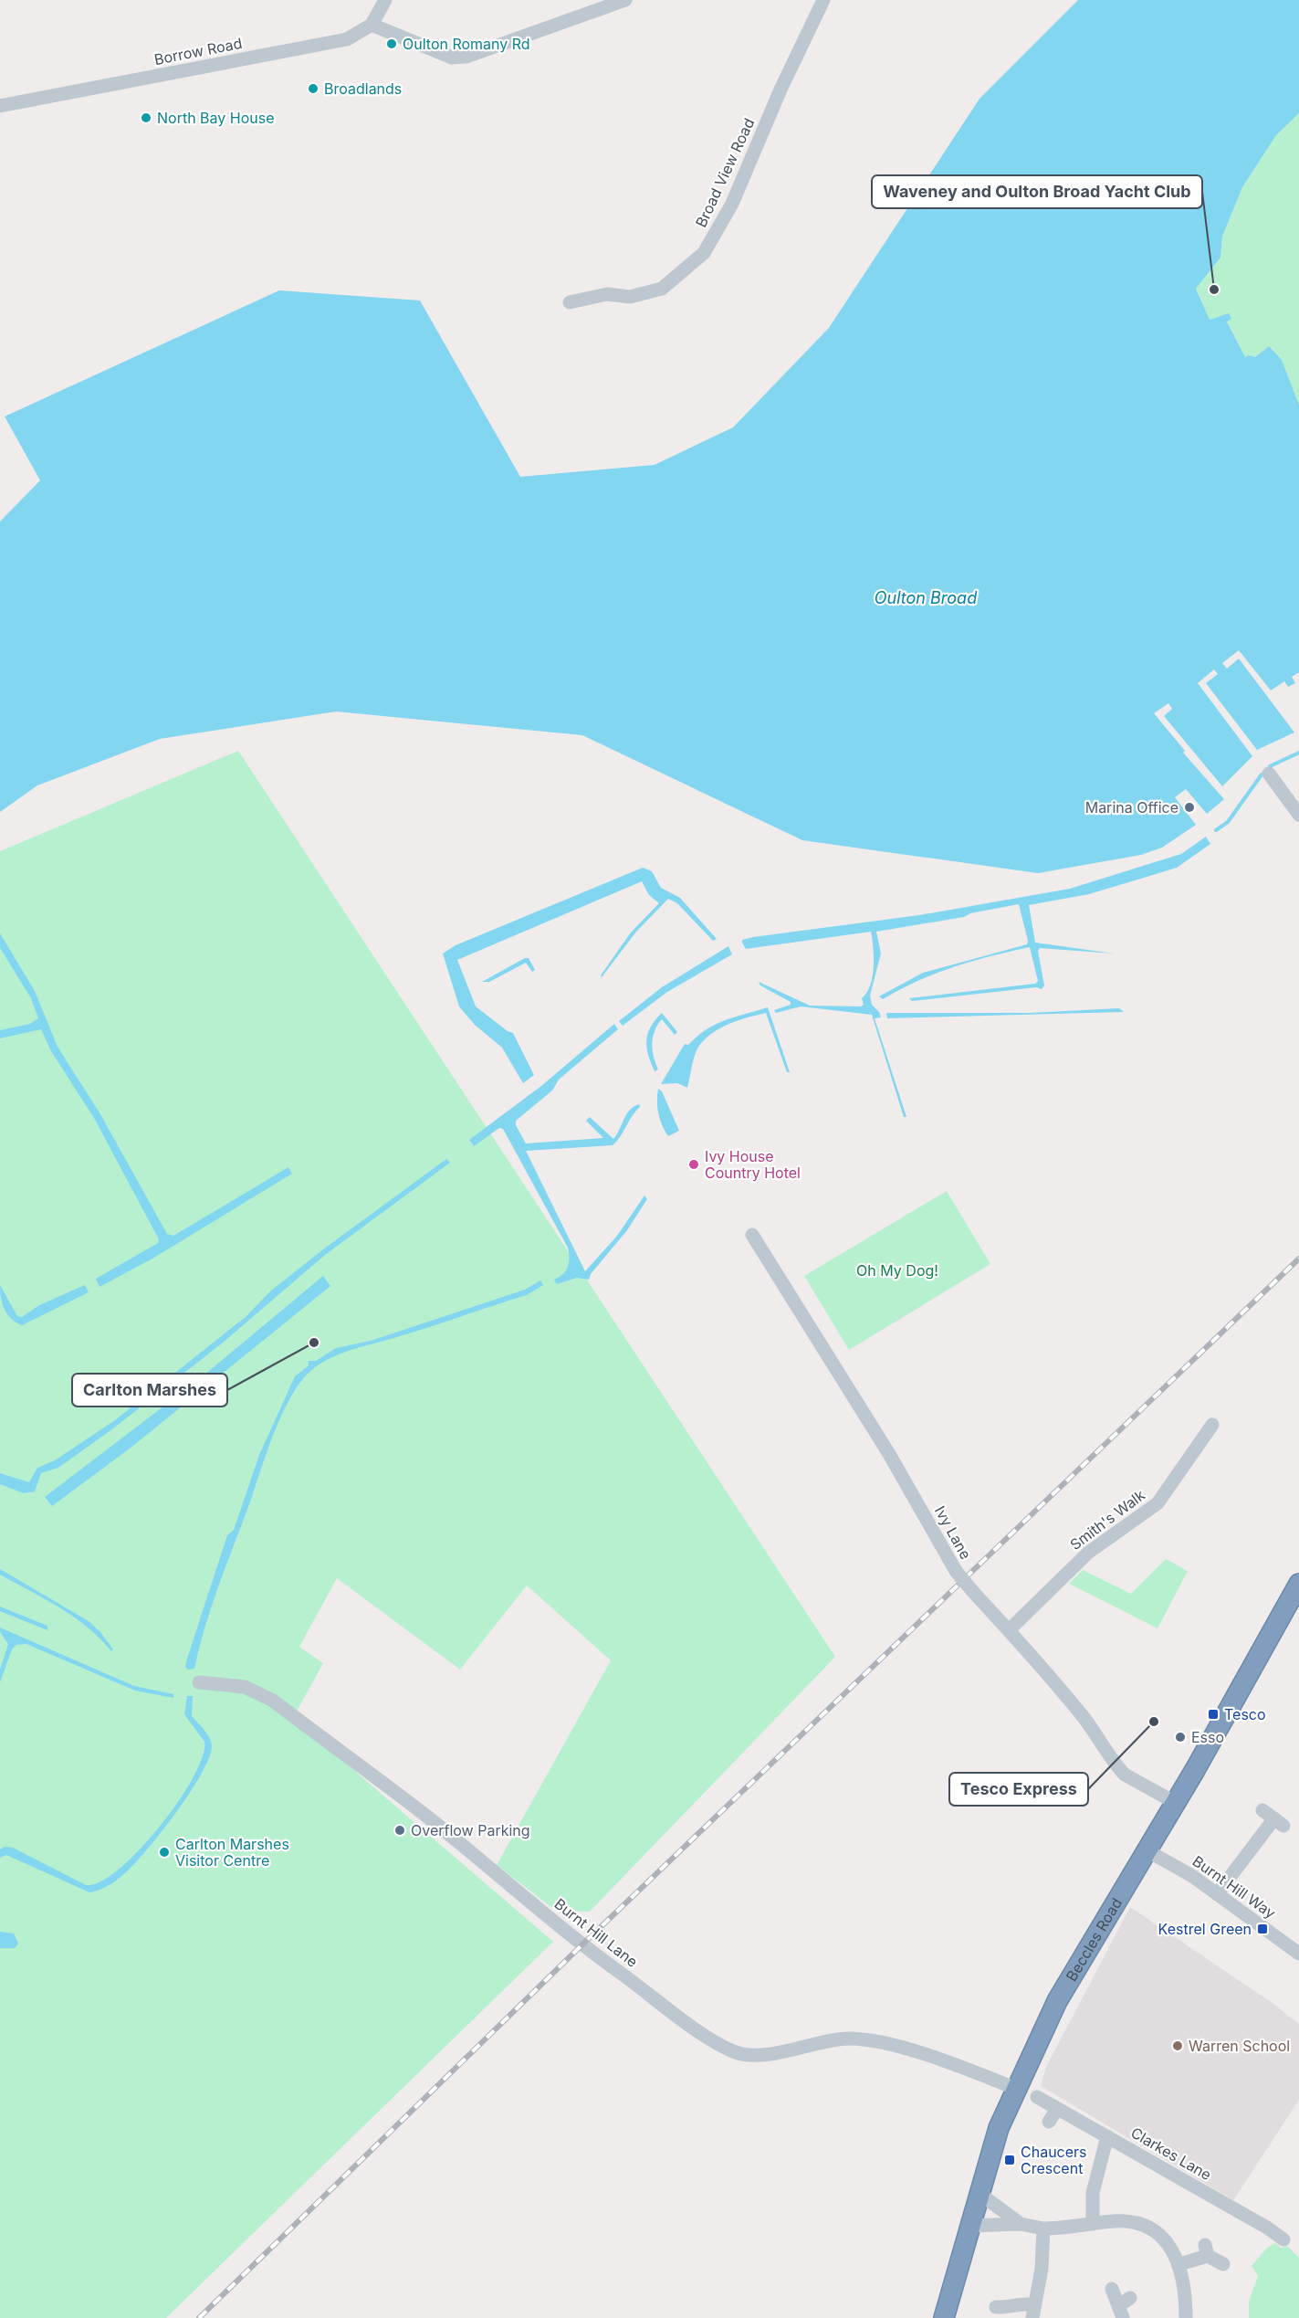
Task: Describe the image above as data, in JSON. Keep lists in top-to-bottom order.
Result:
{
  "streets": {
    "highway": ["Beccles Road"],
    "street": [
      "Borrow Road",
      "Broad View Road",
      "Smith's Walk",
      "Ivy Lane",
      "Burnt Hill Way",
      "Burnt Hill Lane",
      "Clarkes Lane"
    ]
  },
  "crossings": [
    ["Smith's Walk", "Ivy Lane"],
    ["Ivy Lane", "Beccles Road"],
    ["Burnt Hill Way", "Beccles Road"],
    ["Burnt Hill Lane", "Beccles Road"]
  ],
  "water": ["Oulton Broad"],
  "parks": ["Oh My Dog!"],
  "places": {
    "other": [
      "Oulton Romany Rd",
      "Broadlands",
      "North Bay House",
      "Waveney and Oulton Broad Yacht Club",
      "Marina Office",
      "Ivy House Country Hotel",
      "Carlton Marshes",
      "Tesco Express",
      "Esso",
      "Overflow Parking",
      "Carlton Marshes Visitor Centre",
      "Warren School"
    ],
    "transit": ["Tesco", "Kestrel Green", "Chaucers Crescent"]
  }
}
